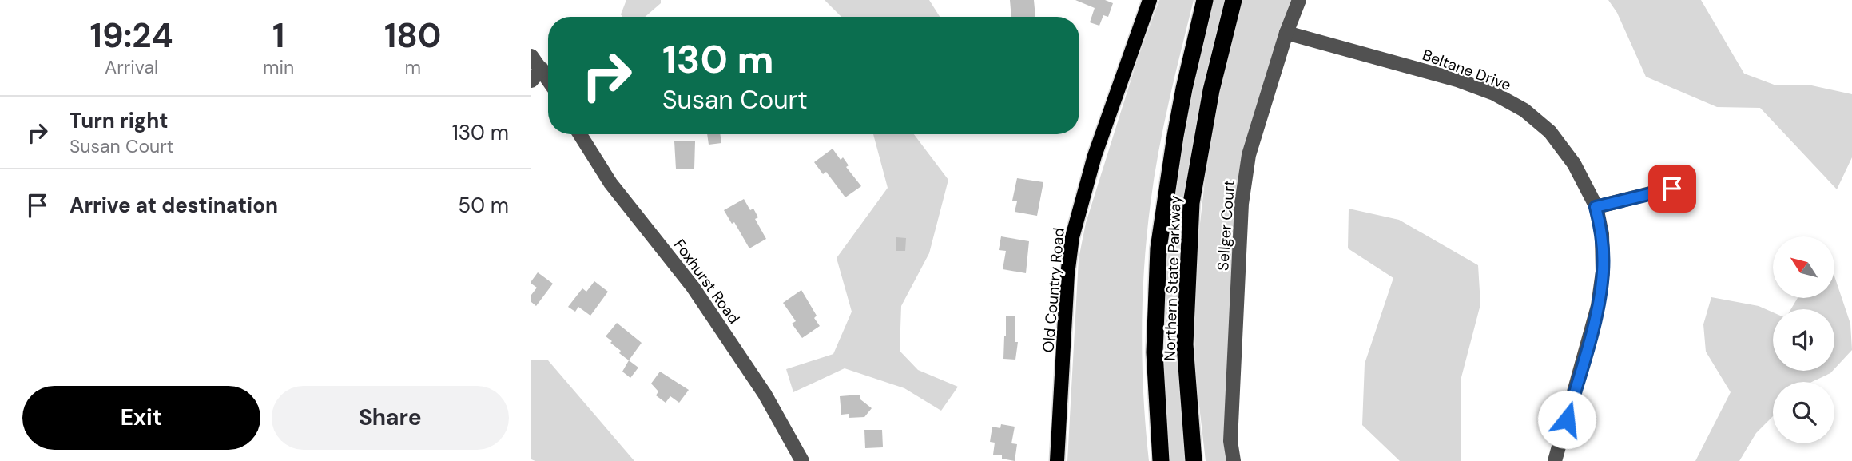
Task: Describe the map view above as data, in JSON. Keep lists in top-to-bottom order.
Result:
{
  "streets": {
    "highway": ["Northern State Parkway"],
    "main road": ["Old Country Road"],
    "street": ["Beltane Drive", "Sellger Court", "Foxhurst Road"]
  },
  "crossings": [
    ["Beltane Drive", "Sellger Court"]
  ],
  "north": "top left",
  "page": {
    "eta": [
      "19:24",
      "Arrival",
      "1",
      "min",
      "180",
      "m"
    ],
    "turn": ["130 m", "Susan Court"],
    "list": [
      {
        "name": "Turn right",
        "note": "Susan Court",
        "value": "130 m"
      },
      {
        "name": "Arrive at destination",
        "value": "50 m"
      }
    ],
    "buttons": ["Exit", "Share"]
  }
}
